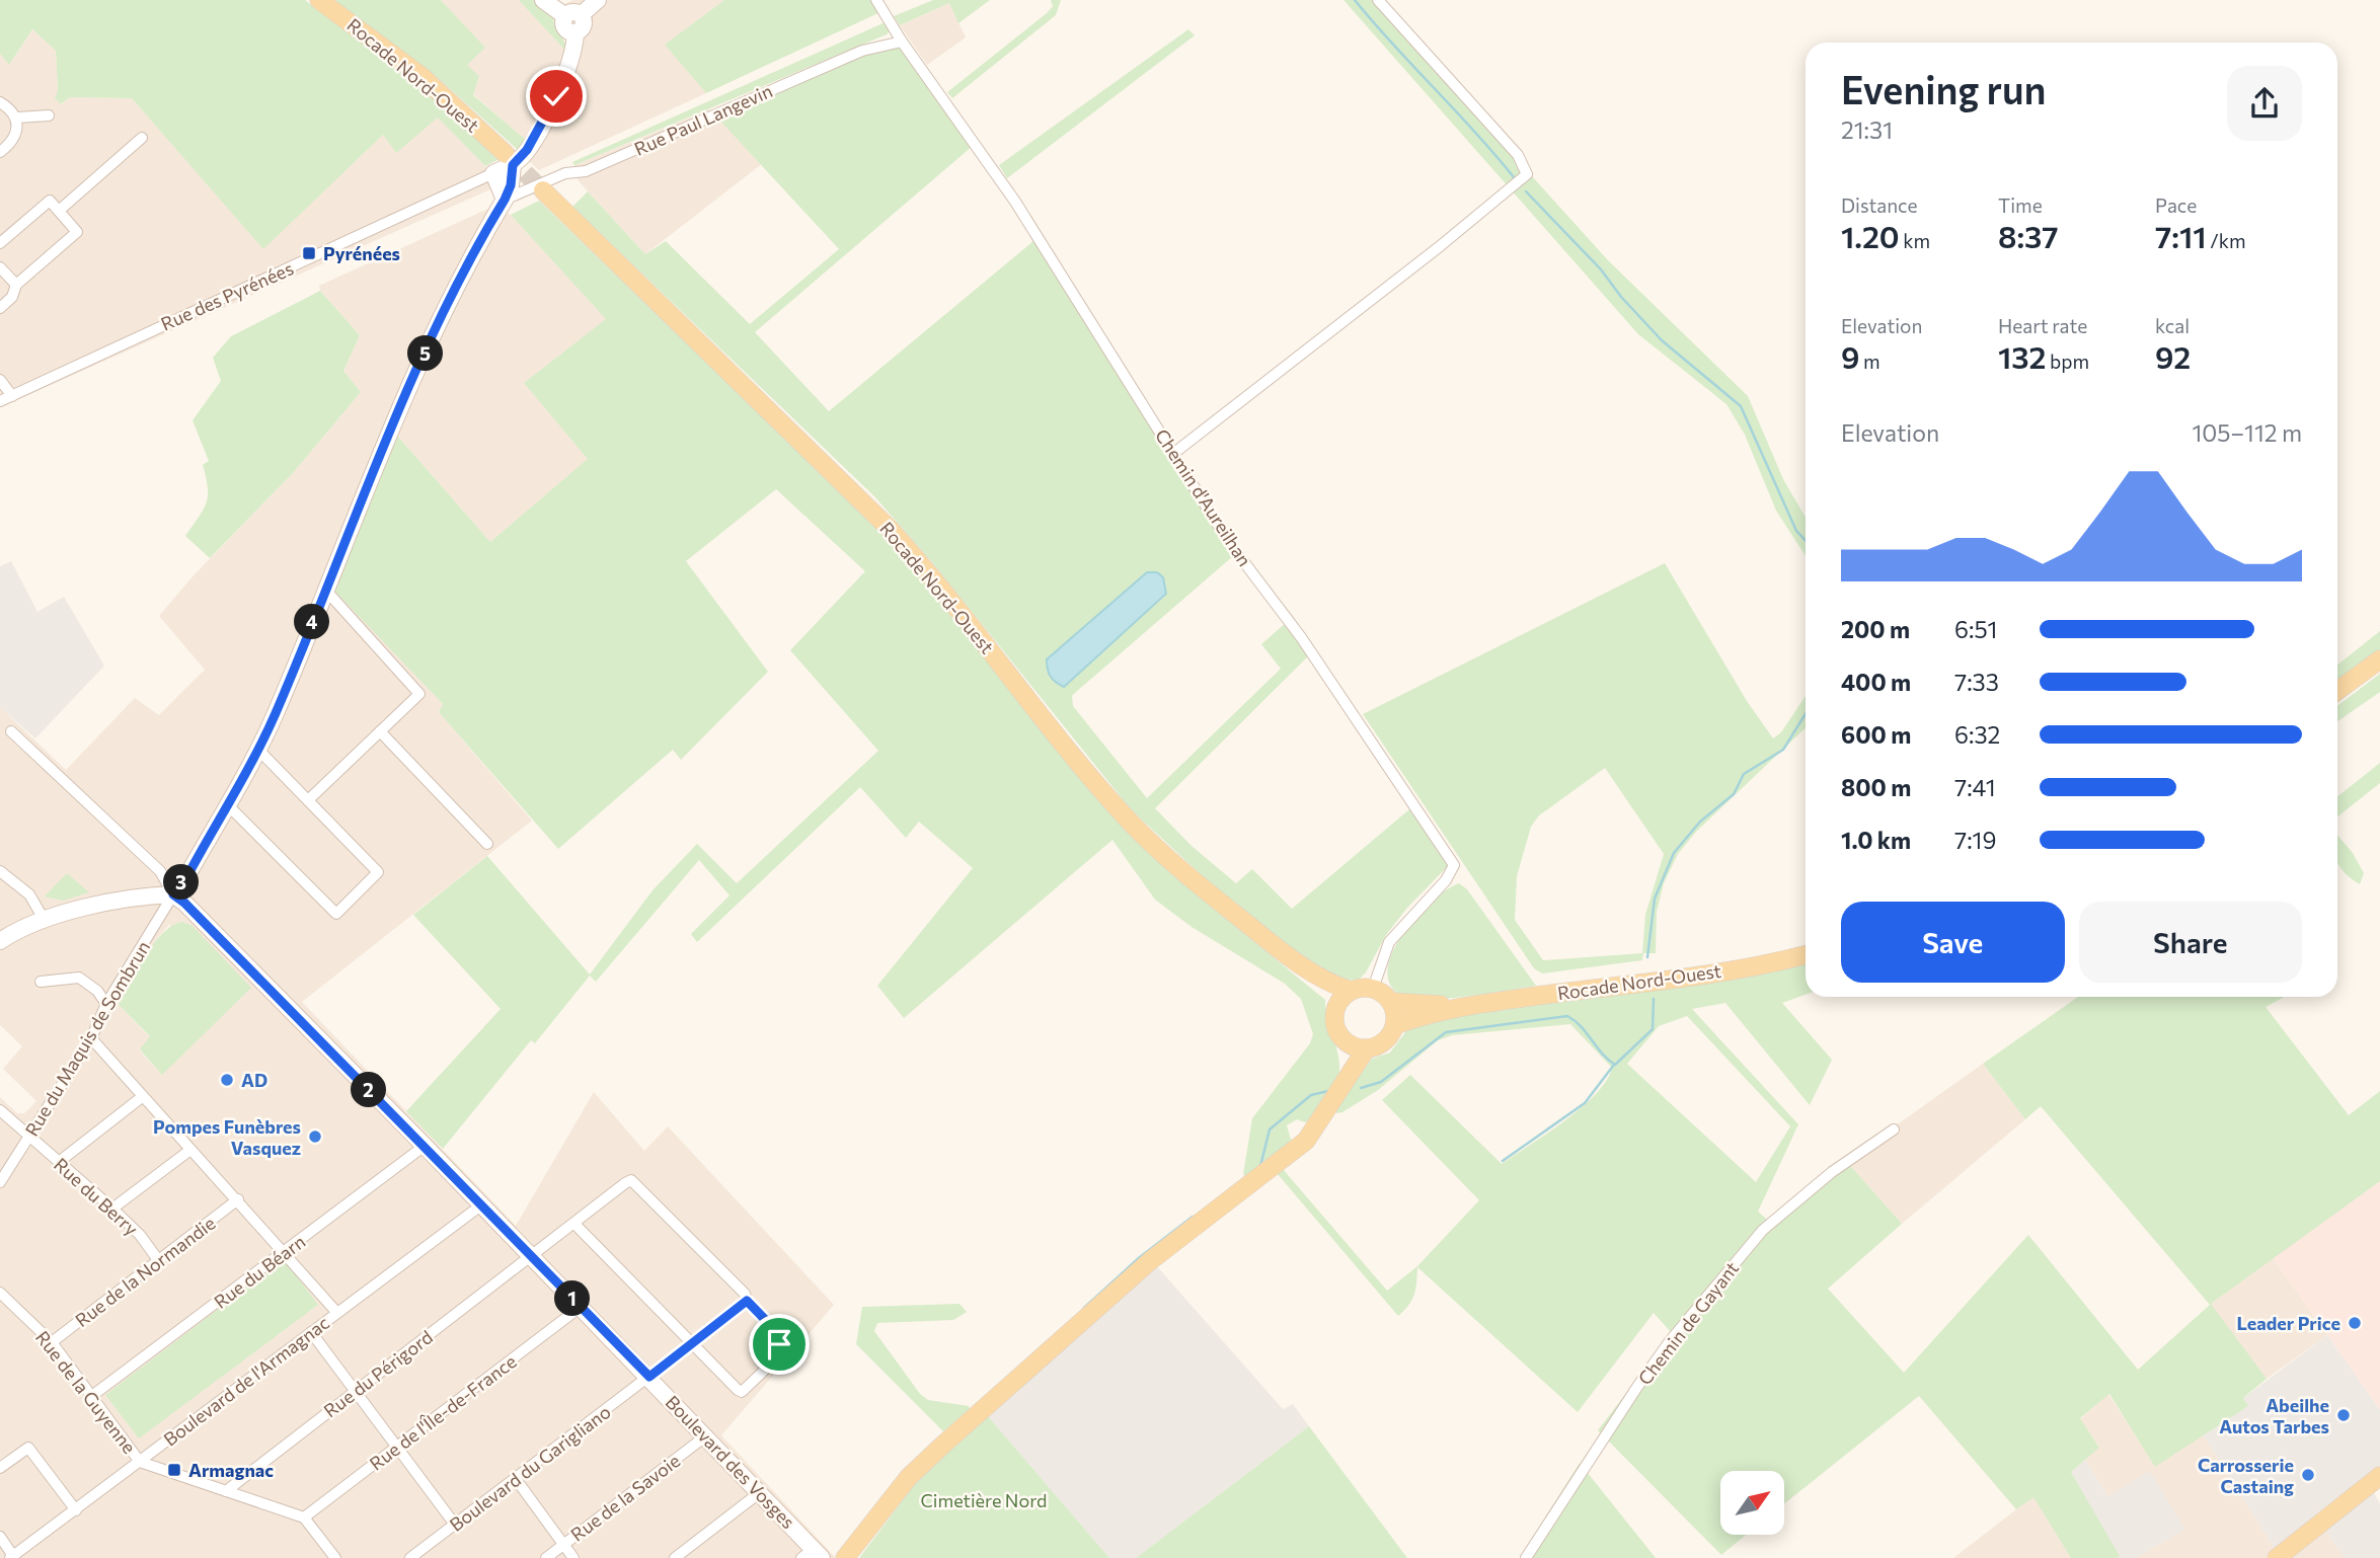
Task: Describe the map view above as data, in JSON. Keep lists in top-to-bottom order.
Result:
{
  "streets": {
    "main road": ["Rocade Nord-Ouest", "Boulevard des Vosges"],
    "street": [
      "Rue Paul Langevin",
      "Rue des Pyrénées",
      "Chemin d'Aureilhan",
      "Rue du Maquis de Sombrun",
      "Rue du Berry",
      "Rue de la Normandie",
      "Rue du Béarn",
      "Chemin de Gayant",
      "Rue du Périgord",
      "Boulevard de l'Armagnac",
      "Rue de la Guyenne",
      "Rue de l'Île-de-France",
      "Boulevard du Garigliano",
      "Rue de la Savoie"
    ]
  },
  "crossings": [
    ["Rocade Nord-Ouest", "Chemin d'Aureilhan"],
    ["Rue Paul Langevin", "Chemin d'Aureilhan"],
    ["Rue du Maquis de Sombrun", "Rue du Berry"],
    ["Rue du Maquis de Sombrun", "Boulevard des Vosges"],
    ["Rue du Berry", "Rue de la Normandie"],
    ["Rue de la Normandie", "Rue de la Guyenne"],
    ["Rue du Béarn", "Rue de la Guyenne"],
    ["Rue du Béarn", "Boulevard des Vosges"],
    ["Rue du Périgord", "Boulevard des Vosges"],
    ["Rue du Périgord", "Boulevard du Garigliano"],
    ["Boulevard de l'Armagnac", "Rue de la Guyenne"],
    ["Boulevard de l'Armagnac", "Boulevard des Vosges"],
    ["Rue de l'Île-de-France", "Boulevard des Vosges"],
    ["Boulevard des Vosges", "Boulevard du Garigliano"],
    ["Boulevard des Vosges", "Rue de la Savoie"]
  ],
  "parks": ["Cimetière Nord"],
  "places": {
    "transit": ["Pyrénées", "Armagnac"],
    "other": [
      "AD",
      "Pompes Funèbres Vasquez",
      "Leader Price",
      "Abeilhe Autos Tarbes",
      "Carrosserie Castaing"
    ]
  },
  "north": "top right",
  "page": {
    "heading": ["Evening run", "21:31"],
    "stats": [
      ["Distance", "1.20 km"],
      ["Time", "8:37"],
      ["Pace", "7:11 /km"],
      ["Elevation", "9 m"],
      ["Heart rate", "132 bpm"],
      ["kcal", "92"]
    ],
    "pins": [
      "5",
      "4",
      "3",
      "2",
      "1"
    ],
    "chart": ["Elevation", "105–112 m"],
    "list": [
      {
        "name": "200 m",
        "note": "6:51"
      },
      {
        "name": "400 m",
        "note": "7:33"
      },
      {
        "name": "600 m",
        "note": "6:32"
      },
      {
        "name": "800 m",
        "note": "7:41"
      },
      {
        "name": "1.0 km",
        "note": "7:19"
      }
    ],
    "buttons": ["Save", "Share"]
  }
}
